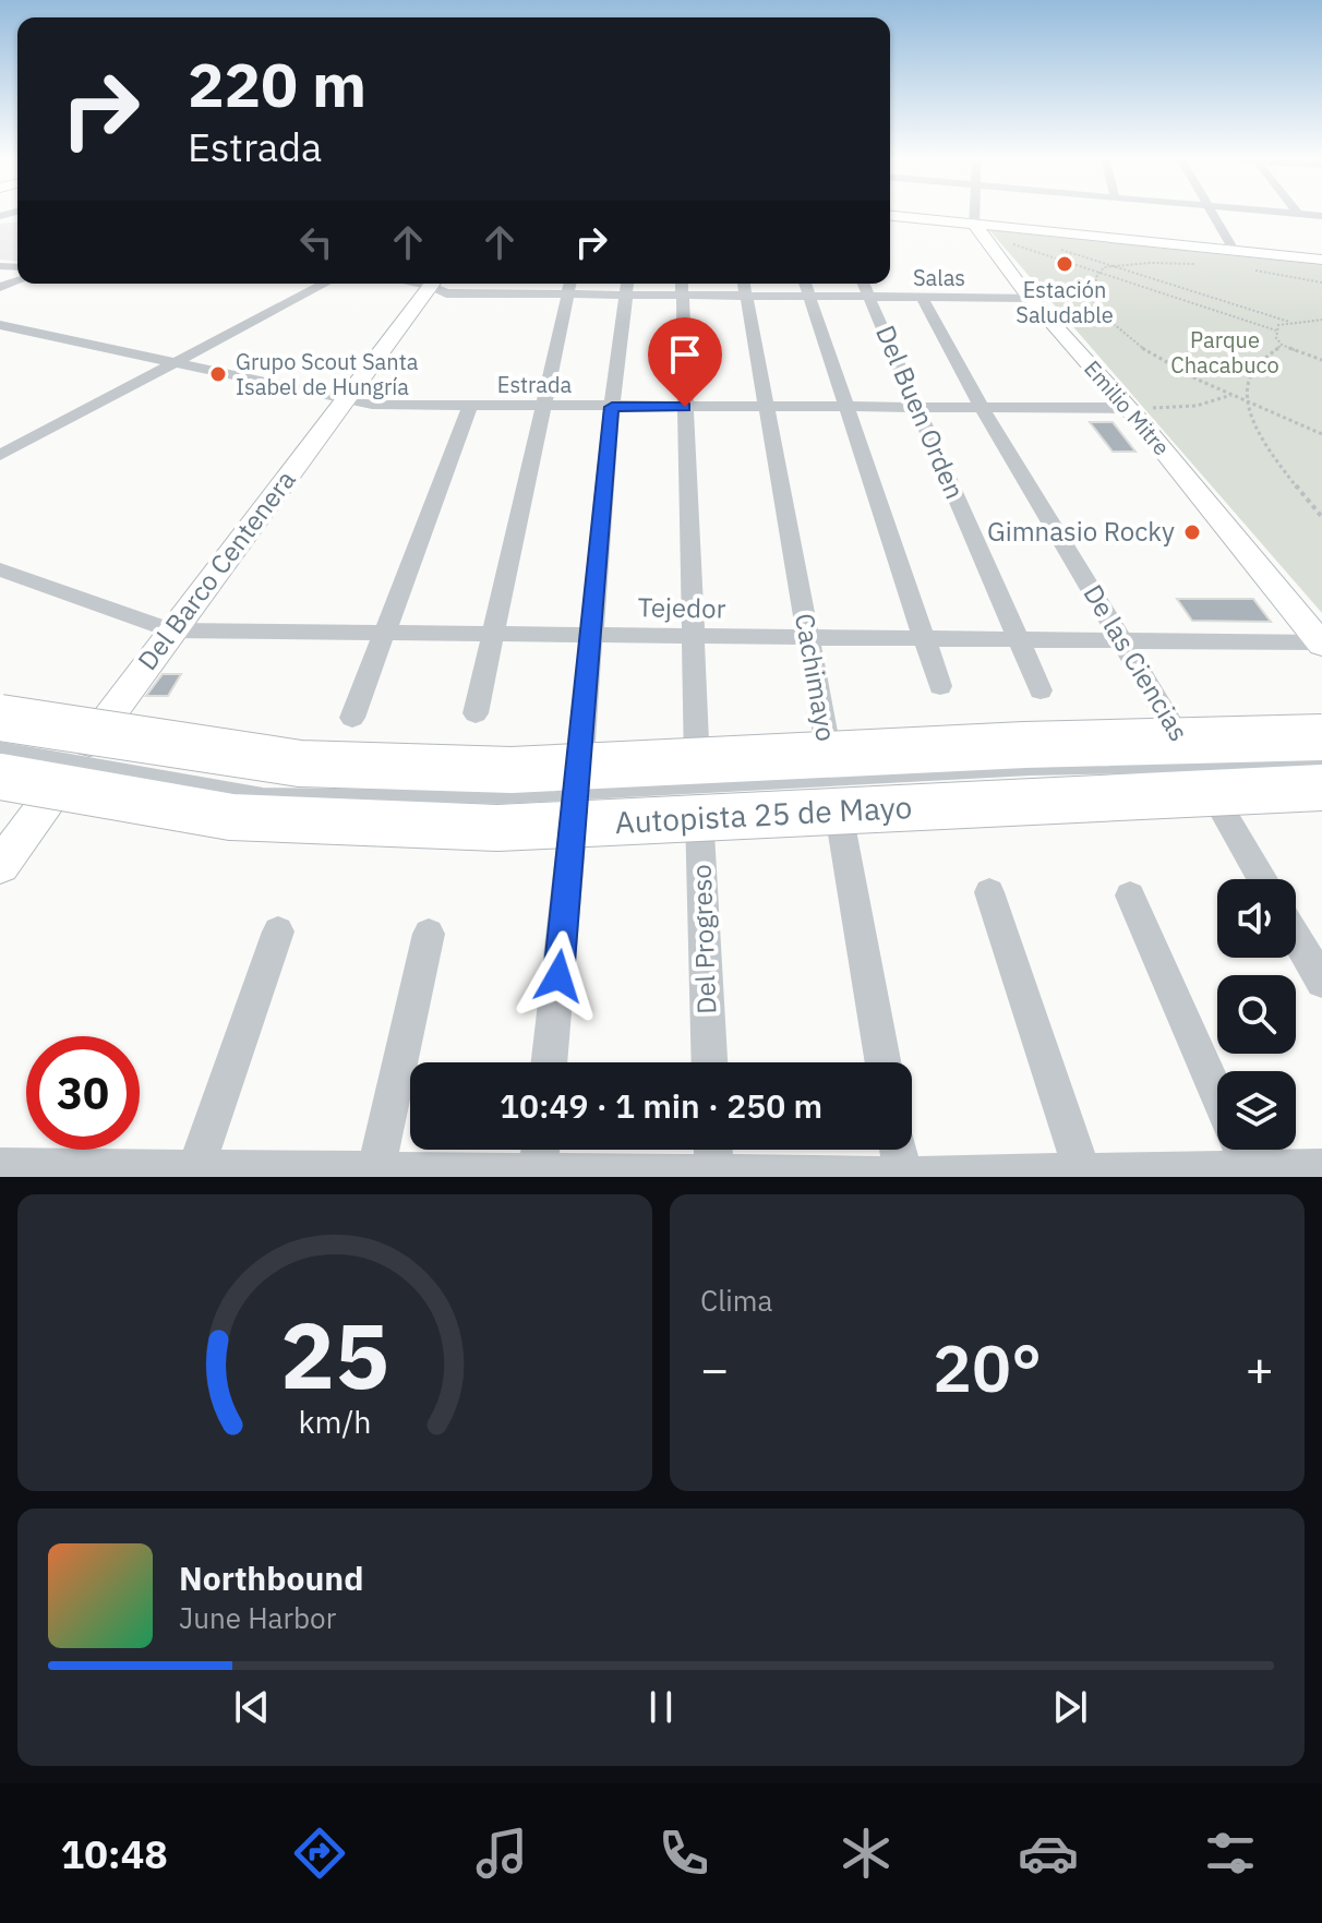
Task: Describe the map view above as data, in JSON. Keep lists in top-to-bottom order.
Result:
{
  "streets": {
    "highway": ["Autopista 25 de Mayo"],
    "street": [
      "Salas",
      "Estrada",
      "Emilio Mitre",
      "Del Buen Orden",
      "Del Barco Centenera",
      "Tejedor",
      "De las Ciencias",
      "Cachimayo",
      "Del Progreso"
    ]
  },
  "crossings": [
    ["Salas", "Emilio Mitre"],
    ["Salas", "Del Buen Orden"],
    ["Salas", "De las Ciencias"],
    ["Salas", "Cachimayo"],
    ["Salas", "Del Progreso"],
    ["Estrada", "Emilio Mitre"],
    ["Estrada", "Del Buen Orden"],
    ["Estrada", "Del Barco Centenera"],
    ["Estrada", "De las Ciencias"],
    ["Estrada", "Cachimayo"],
    ["Estrada", "Del Progreso"],
    ["Emilio Mitre", "Tejedor"],
    ["Del Buen Orden", "Tejedor"],
    ["Del Barco Centenera", "Tejedor"],
    ["Tejedor", "De las Ciencias"],
    ["Tejedor", "Cachimayo"],
    ["Tejedor", "Del Progreso"]
  ],
  "parks": ["Parque Chacabuco"],
  "places": ["Estación Saludable", "Grupo Scout Santa Isabel de Hungría", "Gimnasio Rocky"],
  "page": {
    "turn": ["220 m", "Estrada"],
    "limit": "30",
    "trip": "10:49 · 1 min · 250 m",
    "tile": "Clima",
    "heat": ["−", "20°", "+"],
    "song": ["Northbound", "June Harbor"],
    "tabs": "10:48",
    "gauge": ["25", "km/h"]
  }
}
